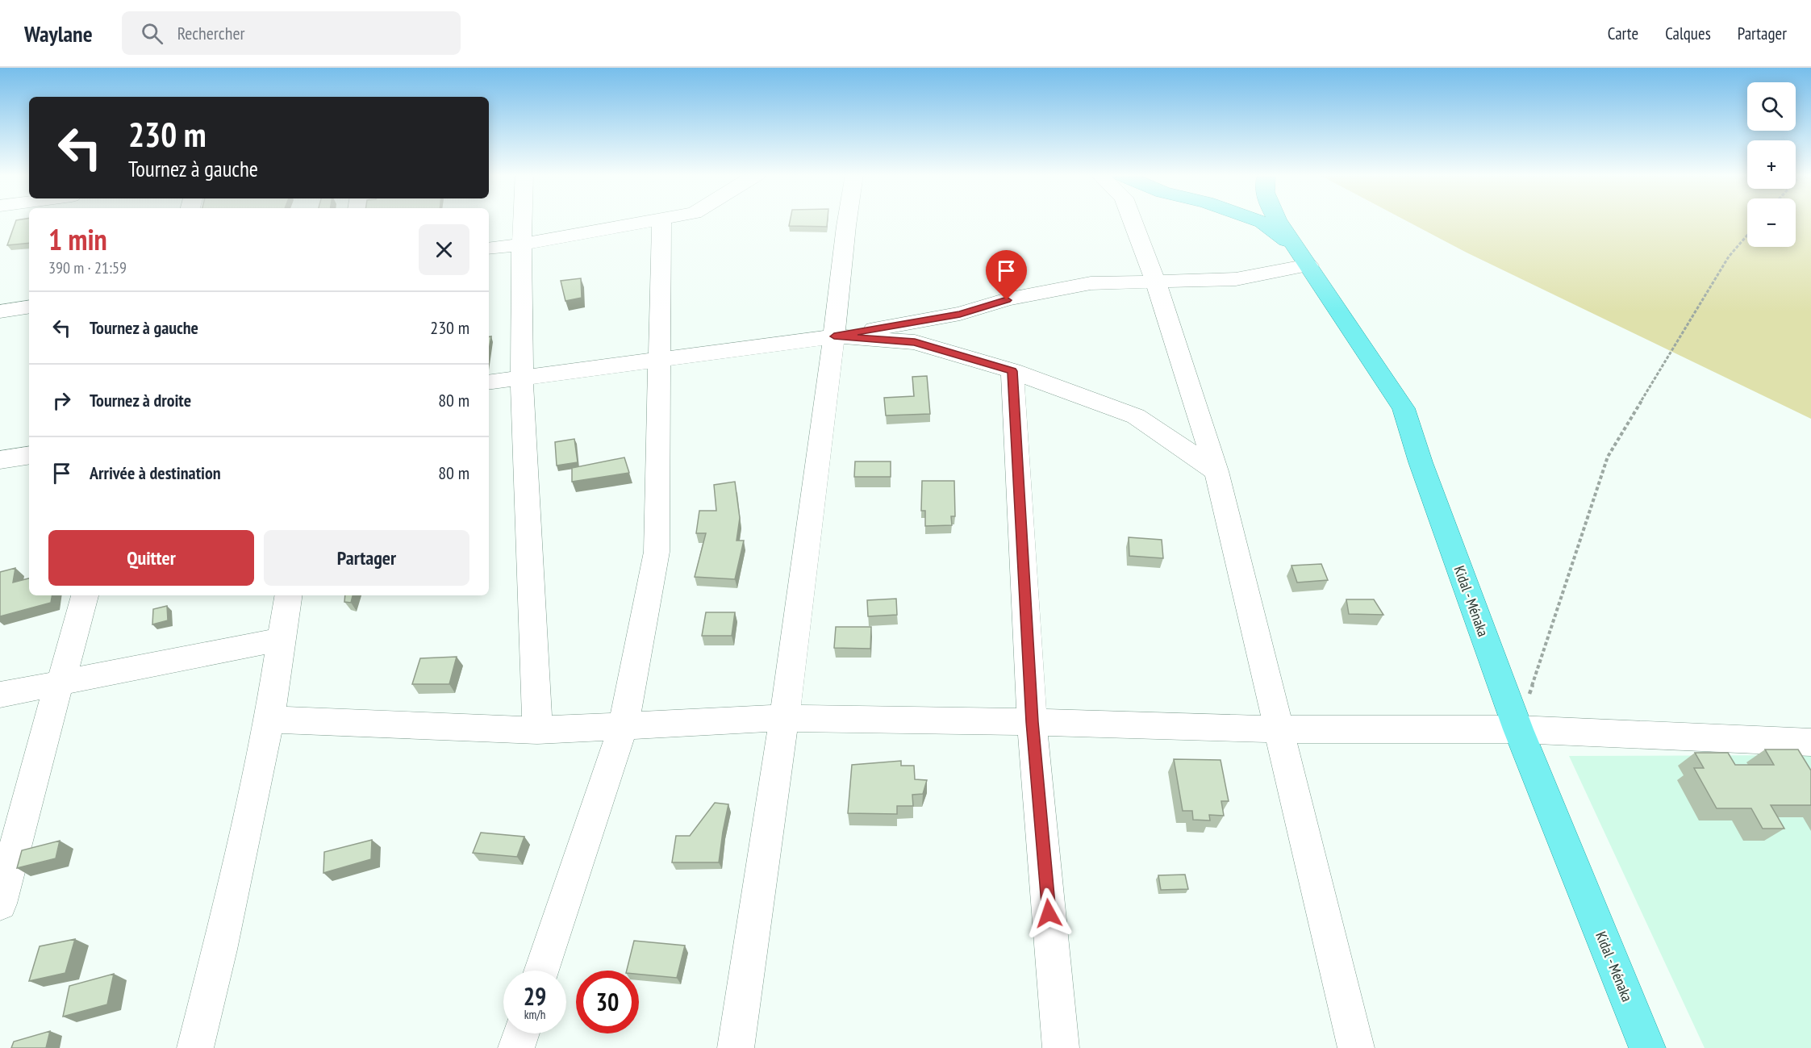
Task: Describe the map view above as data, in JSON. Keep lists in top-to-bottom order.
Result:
{
  "streets": {
    "main road": ["Kidal - Ménaka"]
  },
  "page": {
    "header": "Waylane",
    "search": "Rechercher",
    "nav": ["Carte", "Calques", "Partager"],
    "map_buttons": ["+", "−"],
    "turn": ["230 m", "Tournez à gauche"],
    "heading": ["1 min", "390 m · 21:59"],
    "list": [
      {
        "name": "Tournez à gauche",
        "value": "230 m"
      },
      {
        "name": "Tournez à droite",
        "value": "80 m"
      },
      {
        "name": "Arrivée à destination",
        "value": "80 m"
      }
    ],
    "buttons": ["Quitter", "Partager"],
    "speed": "29 km/h",
    "limit": "30"
  }
}
